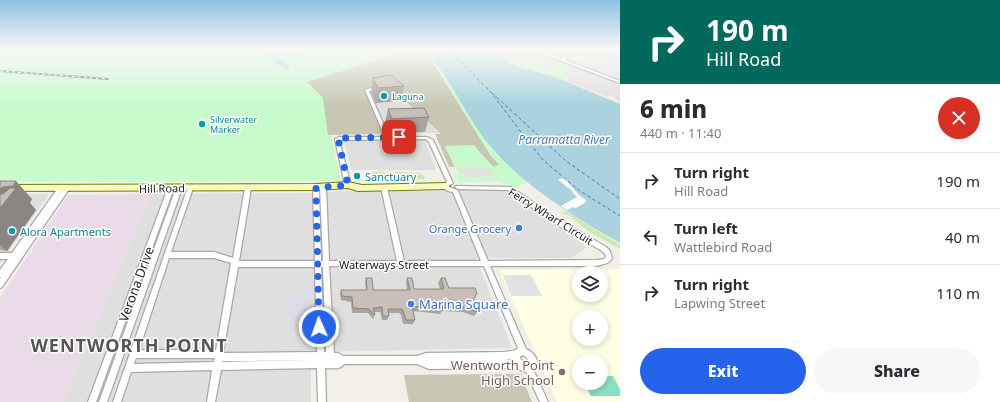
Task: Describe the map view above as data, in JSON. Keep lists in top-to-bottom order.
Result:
{
  "streets": {
    "street": [
      "Hill Road",
      "Ferry Wharf Circuit",
      "Waterways Street",
      "Verona Drive"
    ]
  },
  "crossings": [
    ["Hill Road", "Verona Drive"],
    ["Ferry Wharf Circuit", "Waterways Street"],
    ["Waterways Street", "Verona Drive"]
  ],
  "districts": ["WENTWORTH POINT"],
  "water": ["Parramatta River"],
  "places": [
    "Laguna",
    "Silverwater Marker",
    "Sanctuary",
    "Orange Grocery",
    "Alora Apartments",
    "Marina Square",
    "Wentworth Point High School"
  ],
  "page": {
    "turn": ["190 m", "Hill Road"],
    "heading": ["6 min", "440 m · 11:40"],
    "list": [
      {
        "name": "Turn right",
        "note": "Hill Road",
        "value": "190 m"
      },
      {
        "name": "Turn left",
        "note": "Wattlebird Road",
        "value": "40 m"
      },
      {
        "name": "Turn right",
        "note": "Lapwing Street",
        "value": "110 m"
      }
    ],
    "map_buttons": ["+", "−"],
    "buttons": ["Exit", "Share"]
  }
}
